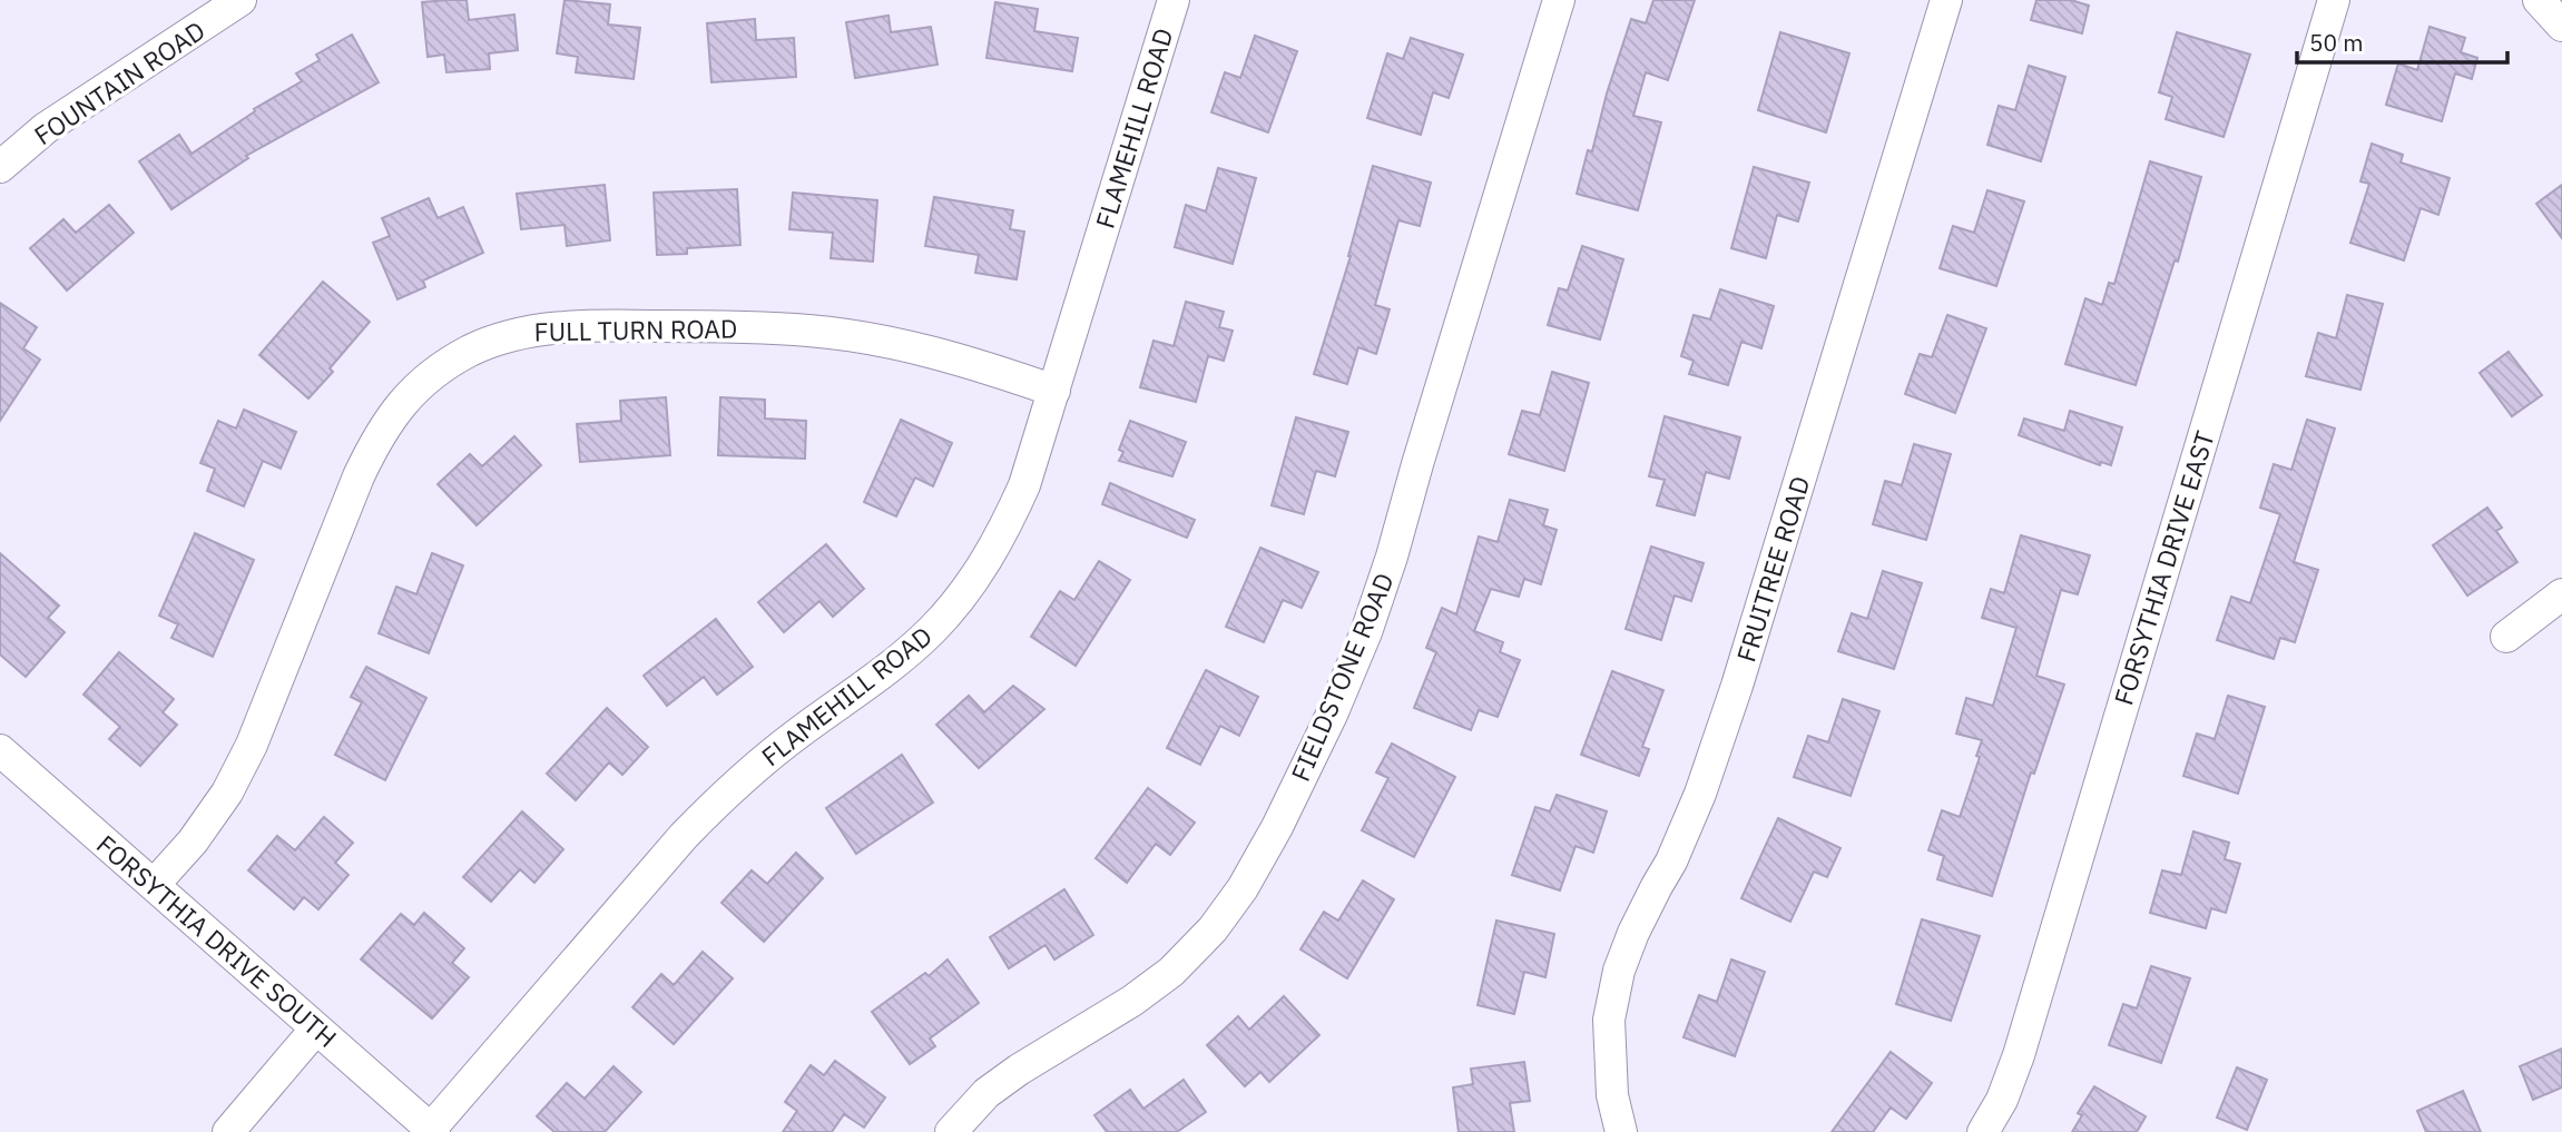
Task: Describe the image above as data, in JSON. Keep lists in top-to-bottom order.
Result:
{
  "streets": {
    "street": [
      "FOUNTAIN ROAD",
      "FLAMEHILL ROAD",
      "FULL TURN ROAD",
      "FORSYTHIA DRIVE EAST",
      "FRUITREE ROAD",
      "FIELDSTONE ROAD",
      "FORSYTHIA DRIVE SOUTH"
    ]
  },
  "crossings": [
    ["FLAMEHILL ROAD", "FULL TURN ROAD"],
    ["FLAMEHILL ROAD", "FORSYTHIA DRIVE SOUTH"],
    ["FULL TURN ROAD", "FORSYTHIA DRIVE SOUTH"]
  ],
  "scale_bar": "50 m"
}
